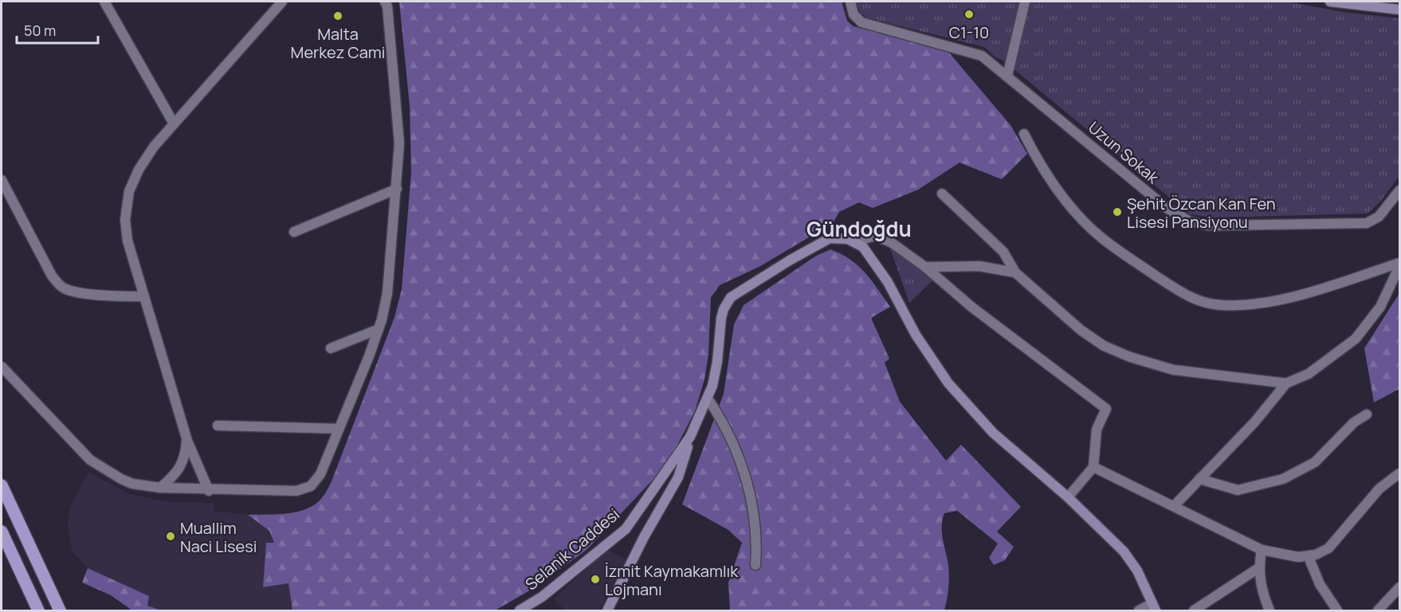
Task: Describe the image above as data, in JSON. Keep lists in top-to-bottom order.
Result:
{
  "streets": {
    "street": ["Uzun Sokak", "Selanik Caddesi"]
  },
  "districts": ["Gündoğdu"],
  "places": [
    "C1-10",
    "Malta Merkez Cami",
    "Şehit Özcan Kan Fen Lisesi Pansiyonu",
    "Muallim Naci Lisesi",
    "İzmit Kaymakamlık Lojmanı"
  ],
  "scale_bar": "50 m"
}
